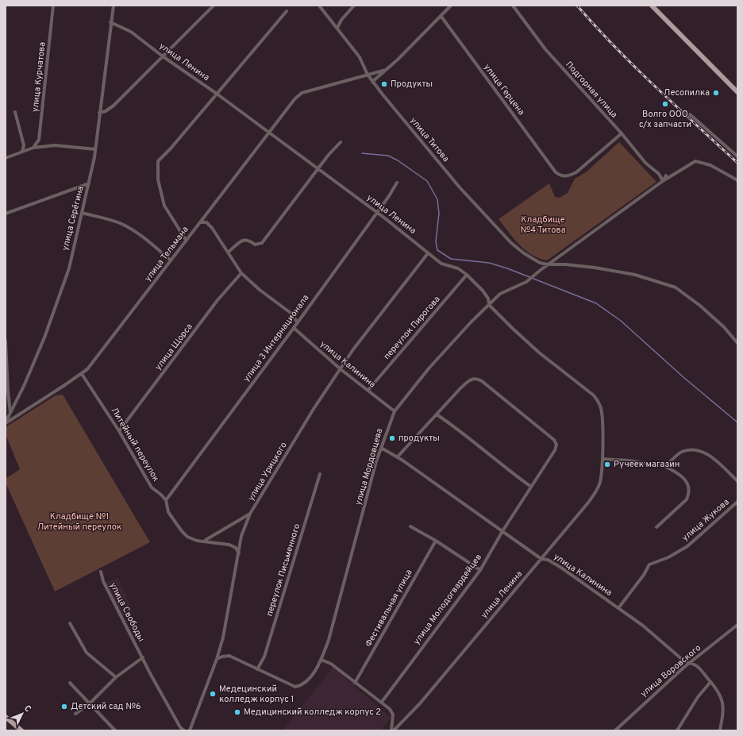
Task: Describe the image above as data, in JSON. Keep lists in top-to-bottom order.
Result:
{
  "streets": {
    "street": [
      "улица Ленина",
      "улица Курчатова",
      "улица Герцена",
      "Подгорная улица",
      "улица Титова",
      "улица Серёгина",
      "улица Тельмана",
      "переулок Пирогова",
      "улица 3 Интернационала",
      "улица Щорса",
      "улица Калинина",
      "Литейный переулок",
      "улица Мордовцева",
      "улица Урицкого",
      "улица Жукова",
      "переулок Письменного",
      "улица Молодогвардейцев",
      "Фестивальная улица",
      "улица Свободы",
      "улица Воровского"
    ]
  },
  "crossings": [
    ["улица Ленина", "улица Серёгина"],
    ["улица Ленина", "улица Тельмана"],
    ["улица Ленина", "переулок Пирогова"],
    ["улица Ленина", "улица 3 Интернационала"],
    ["улица Ленина", "улица Калинина"],
    ["улица Ленина", "улица Мордовцева"],
    ["улица Ленина", "улица Урицкого"],
    ["улица Герцена", "Подгорная улица"],
    ["улица Титова", "улица Тельмана"],
    ["улица Титова", "улица Мордовцева"],
    ["улица Серёгина", "улица Тельмана"],
    ["улица Тельмана", "Литейный переулок"],
    ["переулок Пирогова", "улица Калинина"],
    ["улица 3 Интернационала", "улица Калинина"],
    ["улица 3 Интернационала", "Литейный переулок"],
    ["улица Щорса", "Литейный переулок"],
    ["улица Калинина", "улица Мордовцева"],
    ["улица Калинина", "улица Урицкого"],
    ["улица Калинина", "улица Жукова"],
    ["улица Калинина", "улица Молодогвардейцев"],
    ["улица Калинина", "улица Воровского"],
    ["Литейный переулок", "улица Урицкого"],
    ["улица Мордовцева", "переулок Письменного"]
  ],
  "parks": ["Кладбище №4 Титова", "Кладбище №1 Литейный переулок"],
  "places": [
    "Продукты",
    "Лесопилка",
    "Волго ООО с/х запчасти",
    "продукты",
    "Ручеек магазин",
    "Медецинский колледж корпус 1",
    "Детский сад №6",
    "Медицинский колледж корпус 2"
  ],
  "north": "top right"
}
